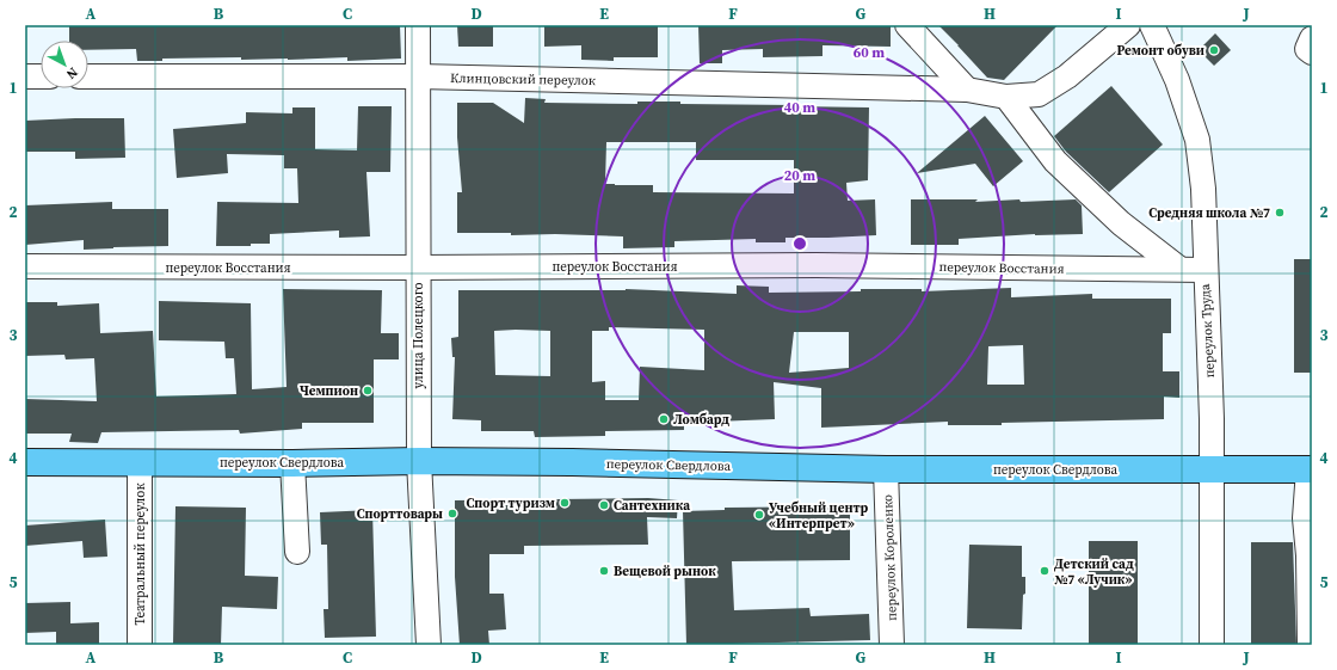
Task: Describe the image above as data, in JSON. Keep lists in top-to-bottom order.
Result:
{
  "streets": {
    "main road": ["переулок Свердлова"],
    "street": [
      "Клинцовский переулок",
      "переулок Восстания",
      "переулок Труда",
      "улица Полецкого",
      "Театральный переулок",
      "переулок Короленко"
    ]
  },
  "crossings": [
    ["Клинцовский переулок", "улица Полецкого"],
    ["переулок Восстания", "переулок Труда"],
    ["переулок Восстания", "улица Полецкого"],
    ["переулок Труда", "переулок Свердлова"],
    ["улица Полецкого", "переулок Свердлова"],
    ["переулок Свердлова", "Театральный переулок"],
    ["переулок Свердлова", "переулок Короленко"]
  ],
  "places": [
    "Ремонт обуви",
    "Средняя школа №7",
    "Чемпион",
    "Ломбард",
    "Спорт туризм",
    "Сантехника",
    "Спорттовары",
    "Учебный центр «Интерпрет»",
    "Вещевой рынок",
    "Детский сад №7 «Лучик»"
  ],
  "north": "bottom right",
  "grid": {
    "columns": [
      "A",
      "B",
      "C",
      "D",
      "E",
      "F",
      "G",
      "H",
      "I",
      "J"
    ],
    "rows": [
      "1",
      "2",
      "3",
      "4",
      "5"
    ]
  },
  "rings": ["60 m", "40 m", "20 m"]
}
